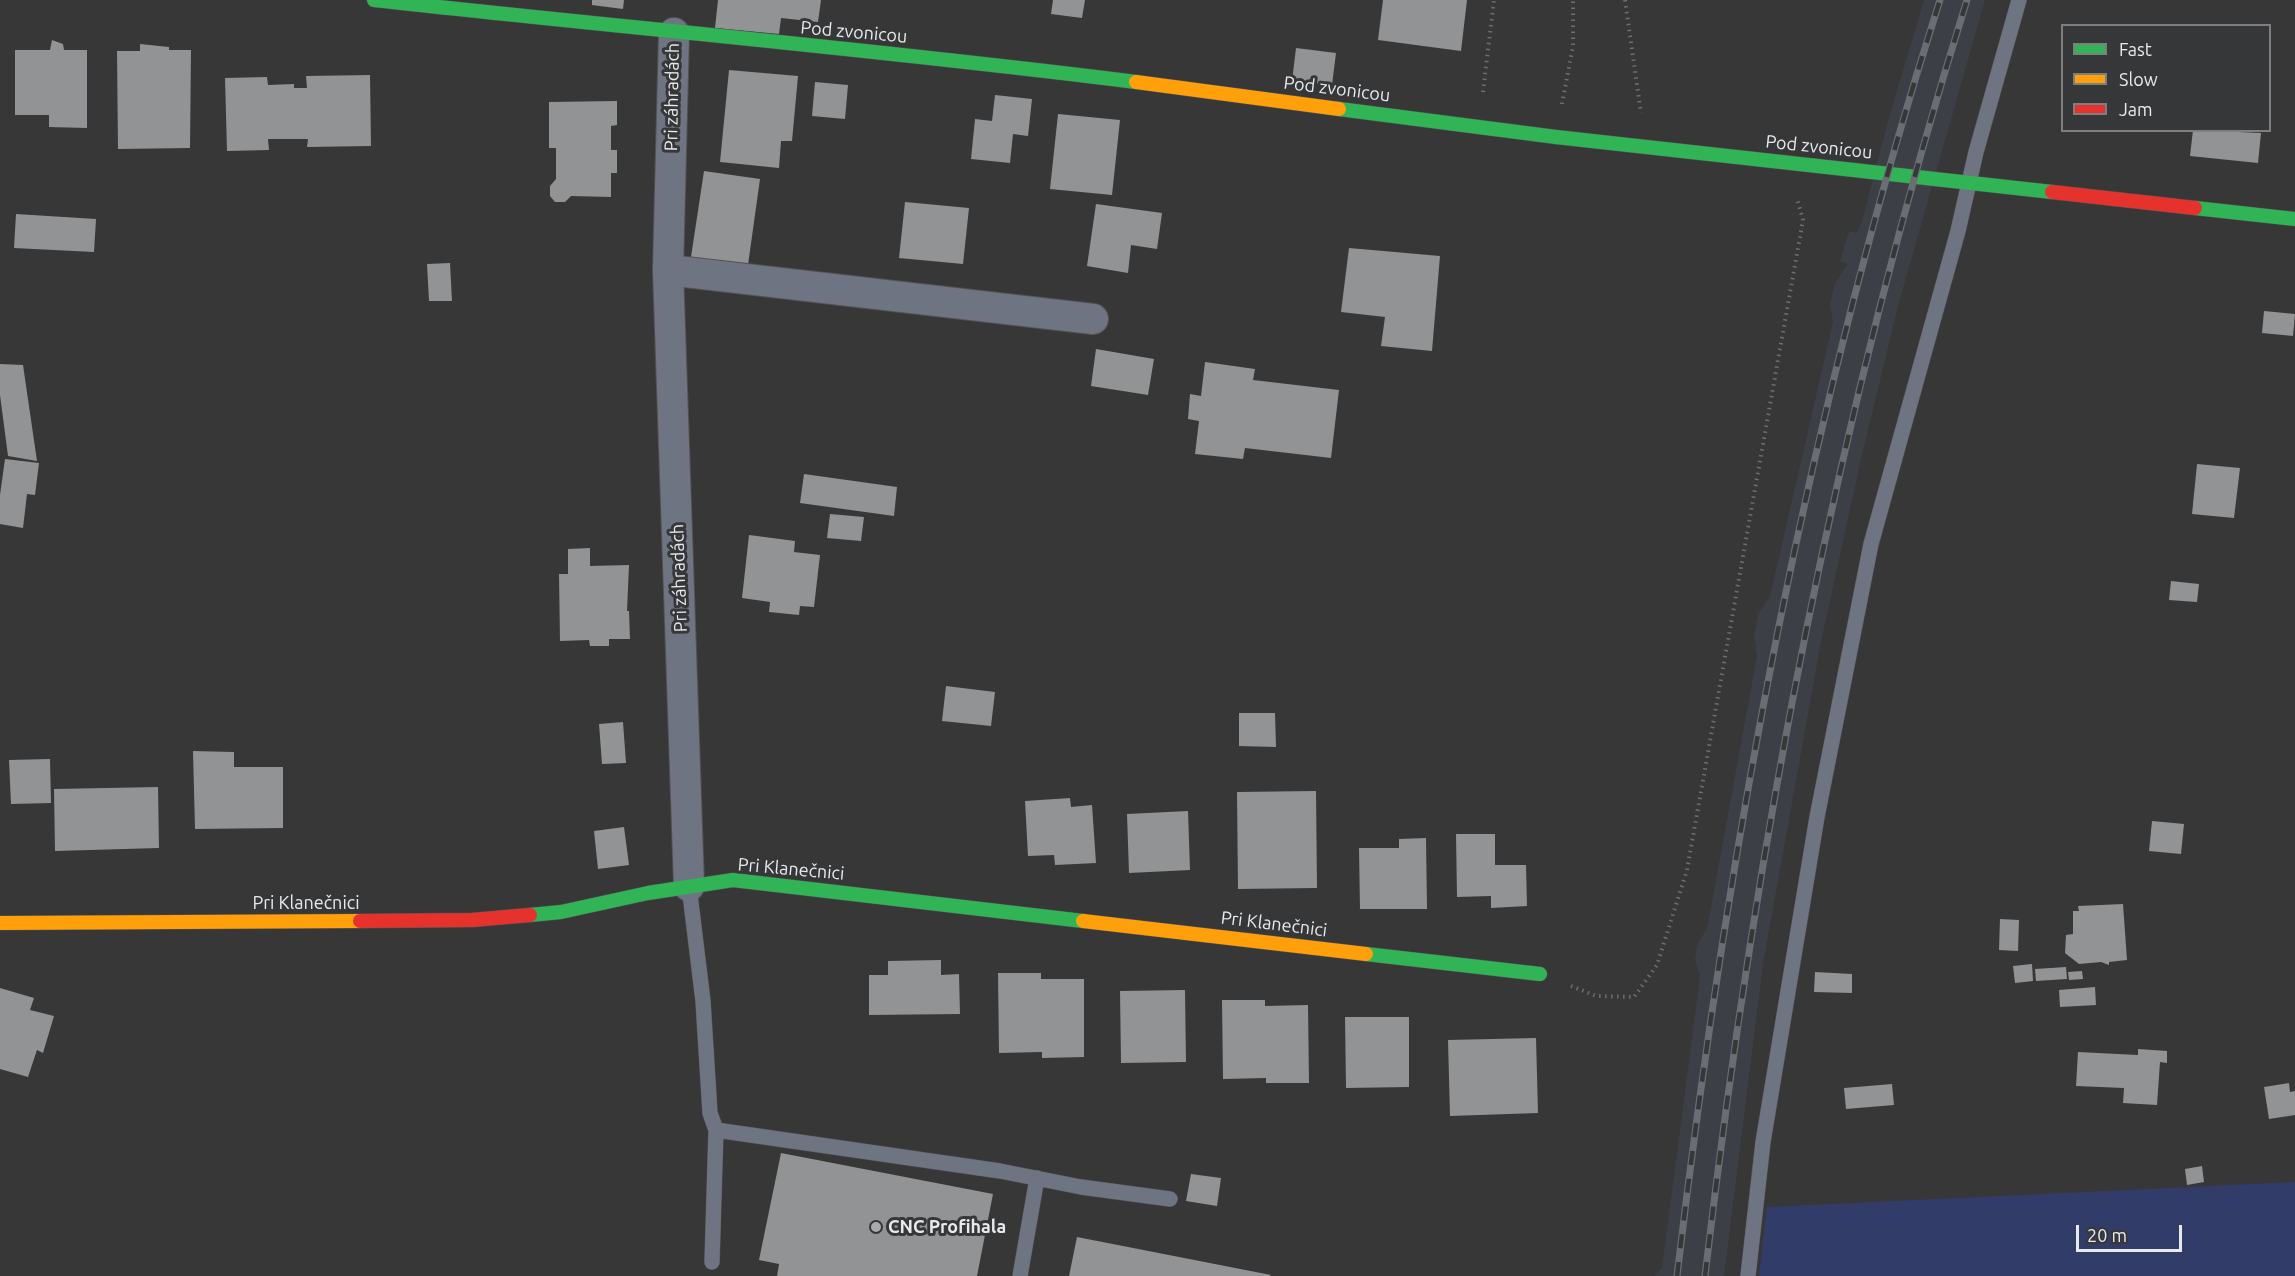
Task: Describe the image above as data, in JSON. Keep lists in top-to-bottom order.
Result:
{
  "streets": {
    "street": ["Pod zvonicou", "Pri záhradách", "Pri Klanečnici"]
  },
  "crossings": [
    ["Pod zvonicou", "Pri záhradách"],
    ["Pri záhradách", "Pri Klanečnici"]
  ],
  "places": ["CNC Profihala"],
  "legend": ["Fast", "Slow", "Jam"],
  "scale_bar": "20 m"
}
